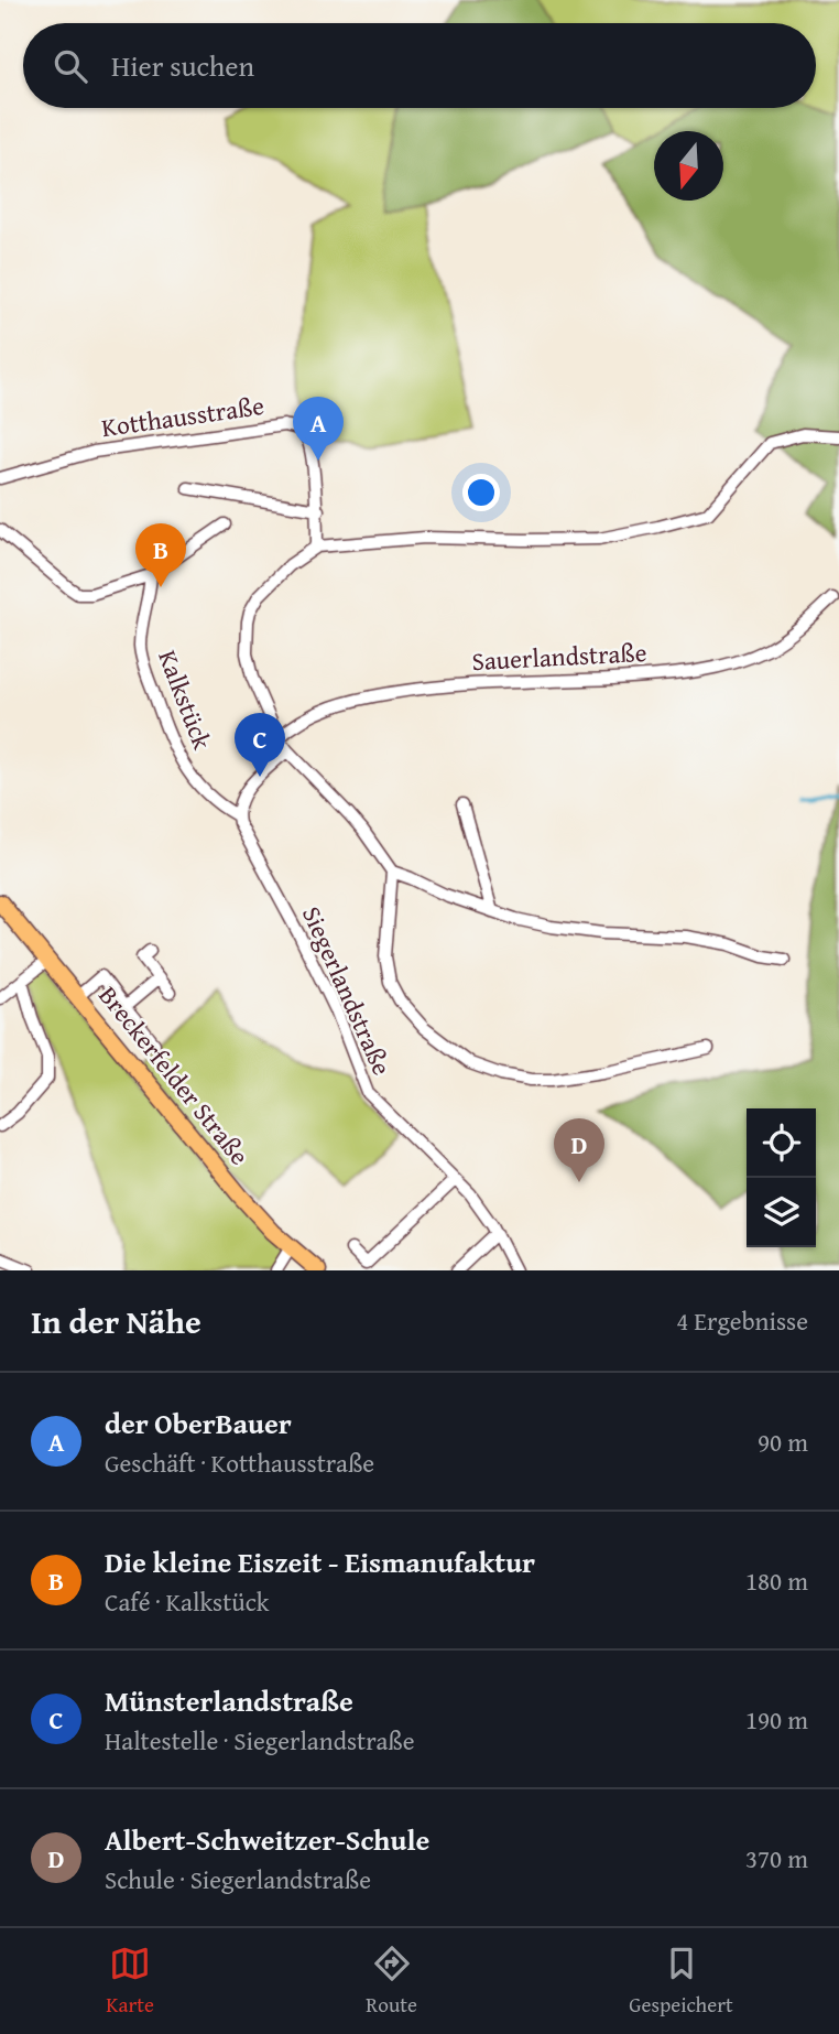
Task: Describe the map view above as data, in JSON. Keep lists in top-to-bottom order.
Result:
{
  "streets": {
    "main road": ["Breckerfelder Straße"],
    "street": [
      "Kotthausstraße",
      "Sauerlandstraße",
      "Kalkstück",
      "Siegerlandstraße"
    ]
  },
  "crossings": [
    ["Kalkstück", "Siegerlandstraße"]
  ],
  "north": "bottom",
  "page": {
    "search": "Hier suchen",
    "pins": [
      "A",
      "B",
      "C",
      "D"
    ],
    "heading": ["In der Nähe", "4 Ergebnisse"],
    "list": [
      {
        "mark": "A",
        "name": "der OberBauer",
        "note": "Geschäft · Kotthausstraße",
        "value": "90 m"
      },
      {
        "mark": "B",
        "name": "Die kleine Eiszeit - Eismanufaktur",
        "note": "Café · Kalkstück",
        "value": "180 m"
      },
      {
        "mark": "C",
        "name": "Münsterlandstraße",
        "note": "Haltestelle · Siegerlandstraße",
        "value": "190 m"
      },
      {
        "mark": "D",
        "name": "Albert-Schweitzer-Schule",
        "note": "Schule · Siegerlandstraße",
        "value": "370 m"
      }
    ],
    "nav": ["Karte", "Route", "Gespeichert"]
  }
}
